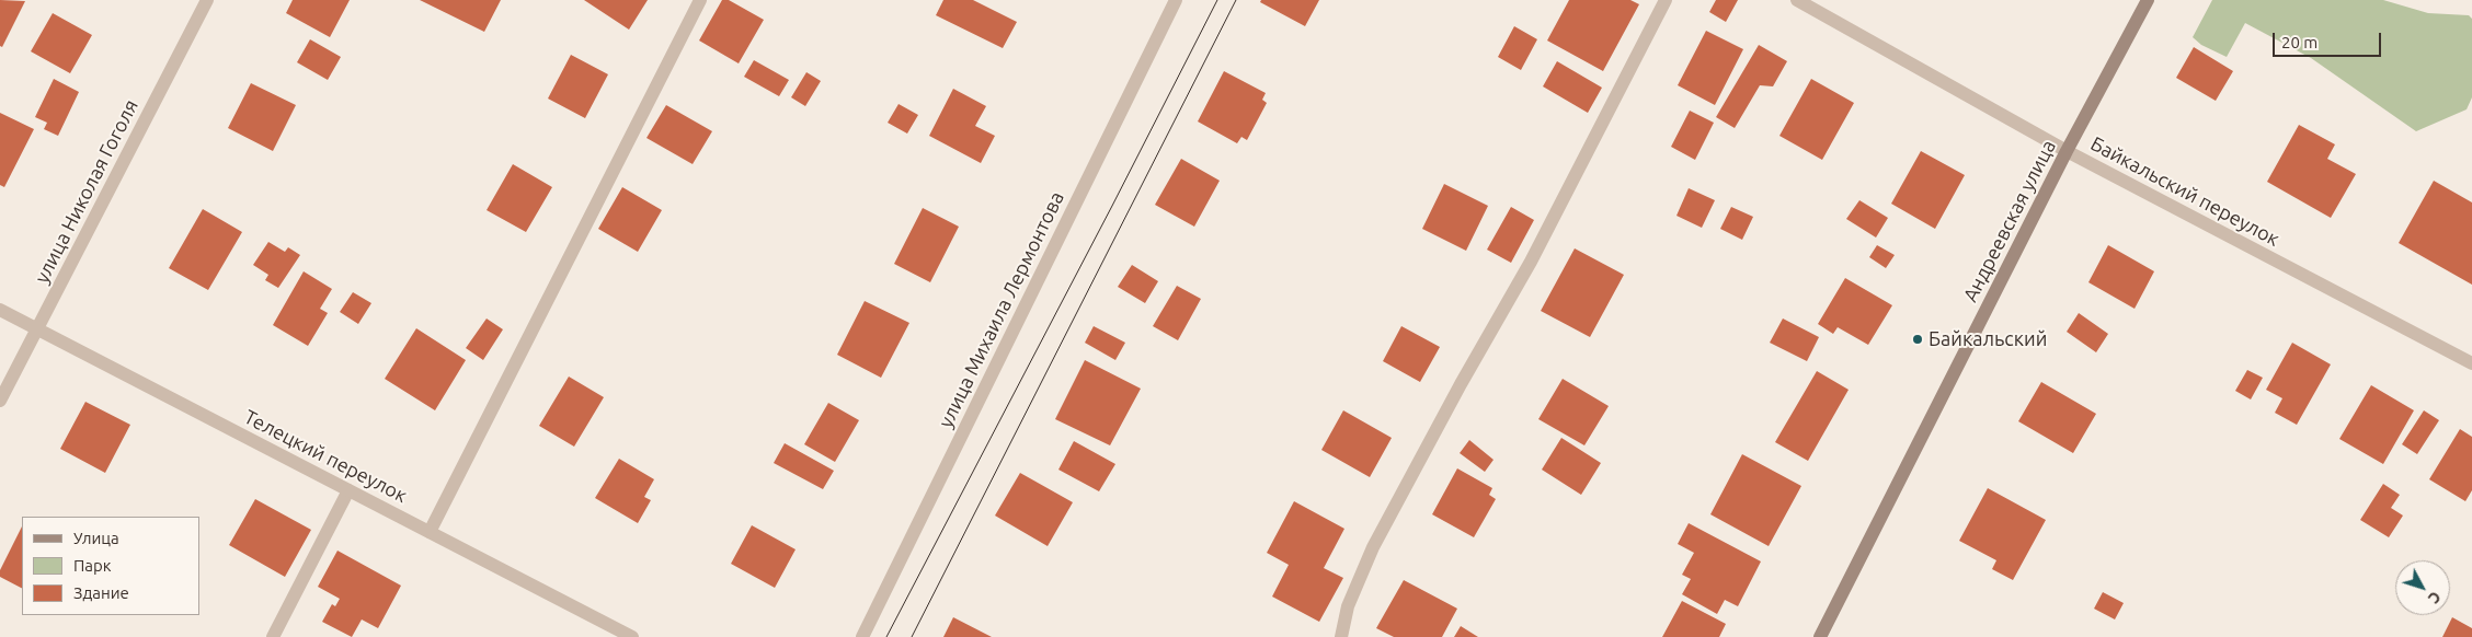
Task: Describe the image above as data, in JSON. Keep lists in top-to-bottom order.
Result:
{
  "streets": {
    "street": [
      "улица Николая Гоголя",
      "Байкальский переулок",
      "Андреевская улица",
      "улица Михаила Лермонтова",
      "Телецкий переулок"
    ]
  },
  "crossings": [
    ["улица Николая Гоголя", "Телецкий переулок"],
    ["Байкальский переулок", "Андреевская улица"]
  ],
  "places": ["Байкальский"],
  "legend": ["Улица", "Парк", "Здание"],
  "scale_bar": "20 m",
  "north": "bottom right"
}
